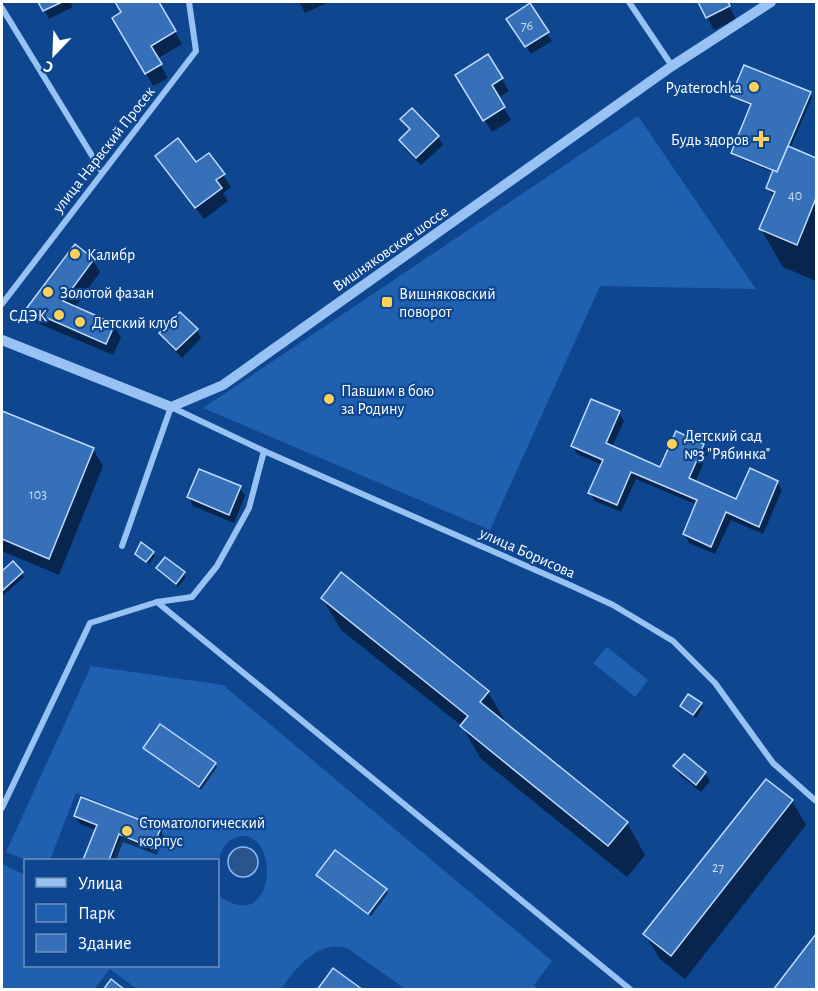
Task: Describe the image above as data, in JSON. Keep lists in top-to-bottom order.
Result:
{
  "streets": {
    "street": ["улица Нарвский Просек", "Вишняковское шоссе", "улица Борисова"]
  },
  "crossings": [
    ["Вишняковское шоссе", "улица Борисова"]
  ],
  "places": {
    "other": [
      "Pyaterochka",
      "Калибр",
      "Золотой фазан",
      "СДЭК",
      "Детский клуб",
      "Павшим в бою за Родину",
      "Детский сад №3 \"Рябинка\"",
      "Стоматологический корпус"
    ],
    "health": ["Будь здоров"],
    "transit": ["Вишняковский поворот"]
  },
  "house_numbers": [
    "76",
    "40",
    "103",
    "27"
  ],
  "legend": ["Улица", "Парк", "Здание"],
  "north": "bottom left"
}
